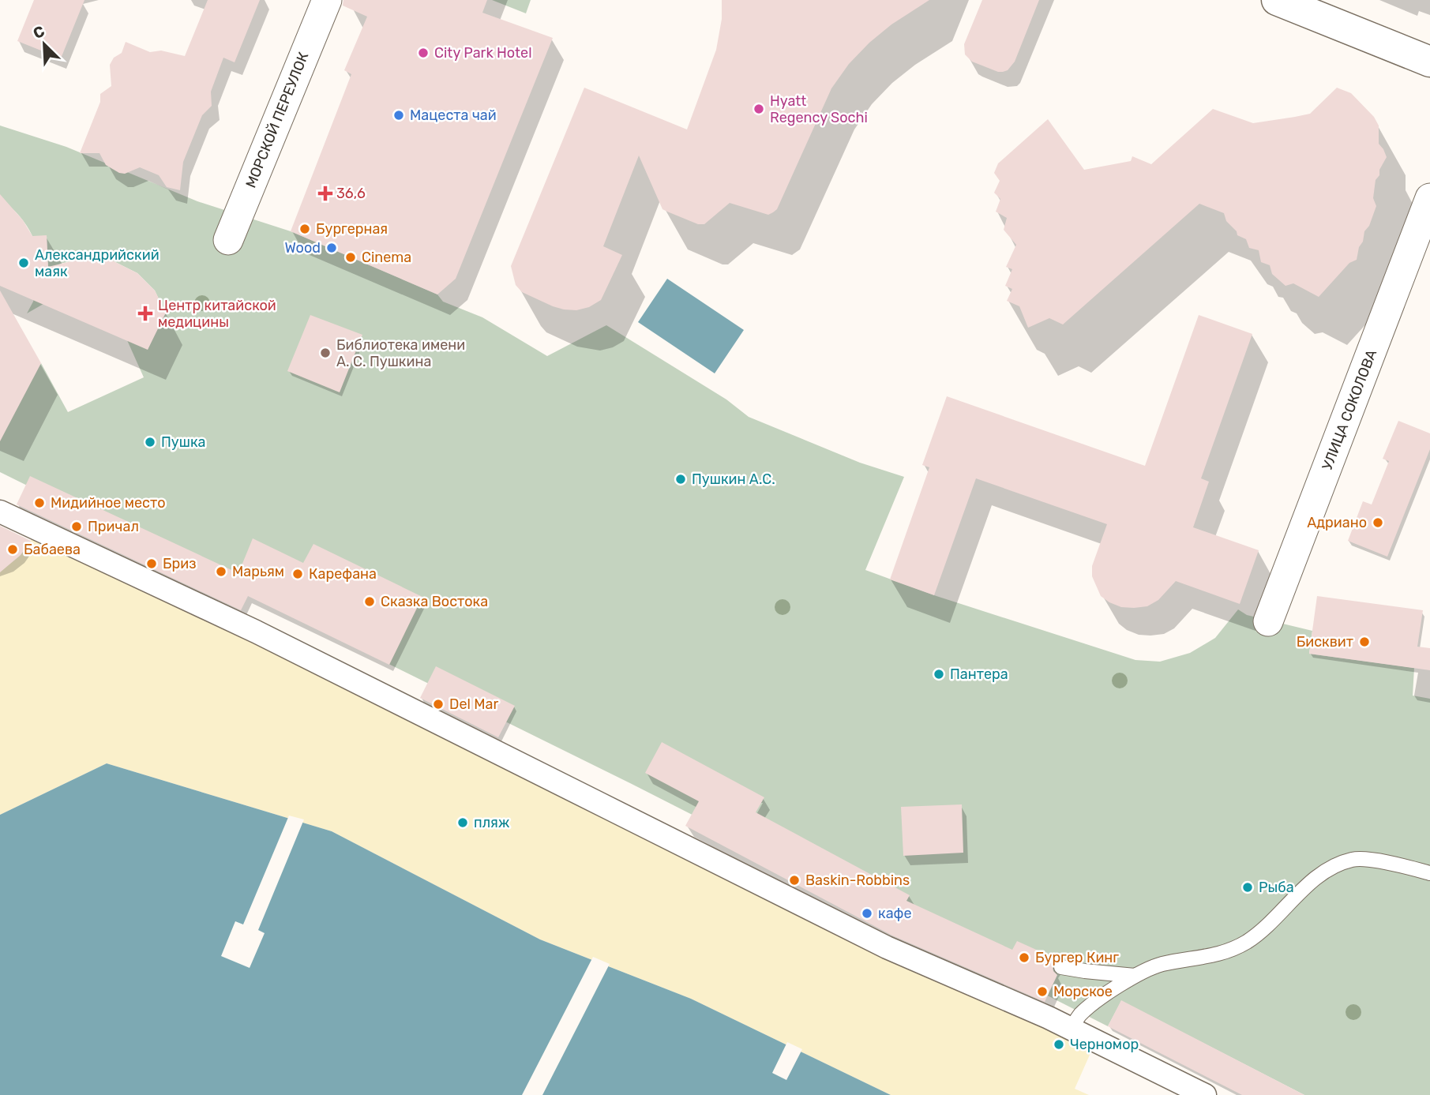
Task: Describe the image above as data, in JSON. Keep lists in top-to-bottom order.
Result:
{
  "streets": {
    "street": ["МОРСКОЙ ПЕРЕУЛОК", "УЛИЦА СОКОЛОВА"]
  },
  "places": {
    "other": [
      "City Park Hotel",
      "Hyatt Regency Sochi",
      "Мацеста чай",
      "Бургерная",
      "Wood",
      "Cinema",
      "Александрийский маяк",
      "Библиотека имени А. С. Пушкина",
      "Пушка",
      "Пушкин А.С.",
      "Мидийное место",
      "Адриано",
      "Причал",
      "Бабаева",
      "Бриз",
      "Марьям",
      "Карефана",
      "Сказка Востока",
      "Бисквит",
      "Пантера",
      "Del Mar",
      "пляж",
      "Baskin-Robbins",
      "Рыба",
      "кафе",
      "Бургер Кинг",
      "Морское",
      "Черномор"
    ],
    "health": ["36,6", "Центр китайской медицины"]
  },
  "north": "top left"
}
